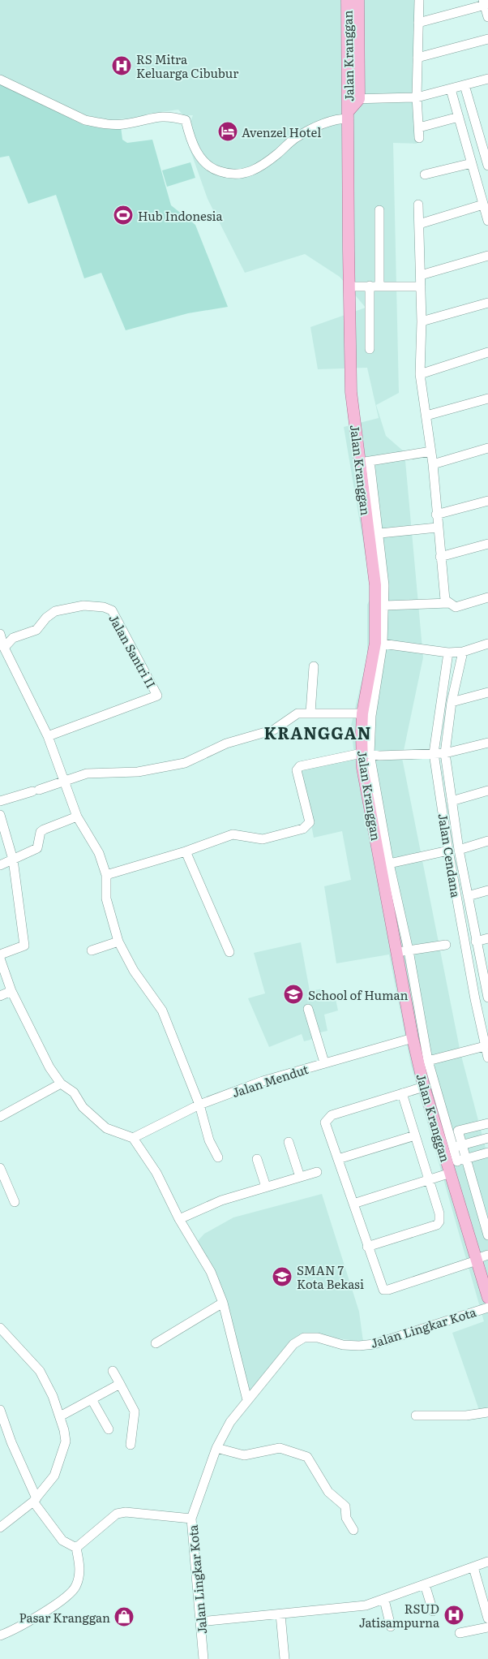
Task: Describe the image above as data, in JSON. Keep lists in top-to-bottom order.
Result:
{
  "streets": {
    "main road": ["Jalan Kranggan"],
    "street": [
      "Jalan Santri II",
      "Jalan Cendana",
      "Jalan Mendut",
      "Jalan Lingkar Kota"
    ]
  },
  "crossings": [
    ["Jalan Kranggan", "Jalan Mendut"]
  ],
  "districts": ["KRANGGAN"],
  "places": {
    "hospital": ["RS Mitra Keluarga Cibubur", "RSUD Jatisampurna"],
    "hotel": ["Avenzel Hotel"],
    "sports": ["Hub Indonesia"],
    "school or university": ["School of Human", "SMAN 7 Kota Bekasi"],
    "shop": ["Pasar Kranggan"]
  }
}
